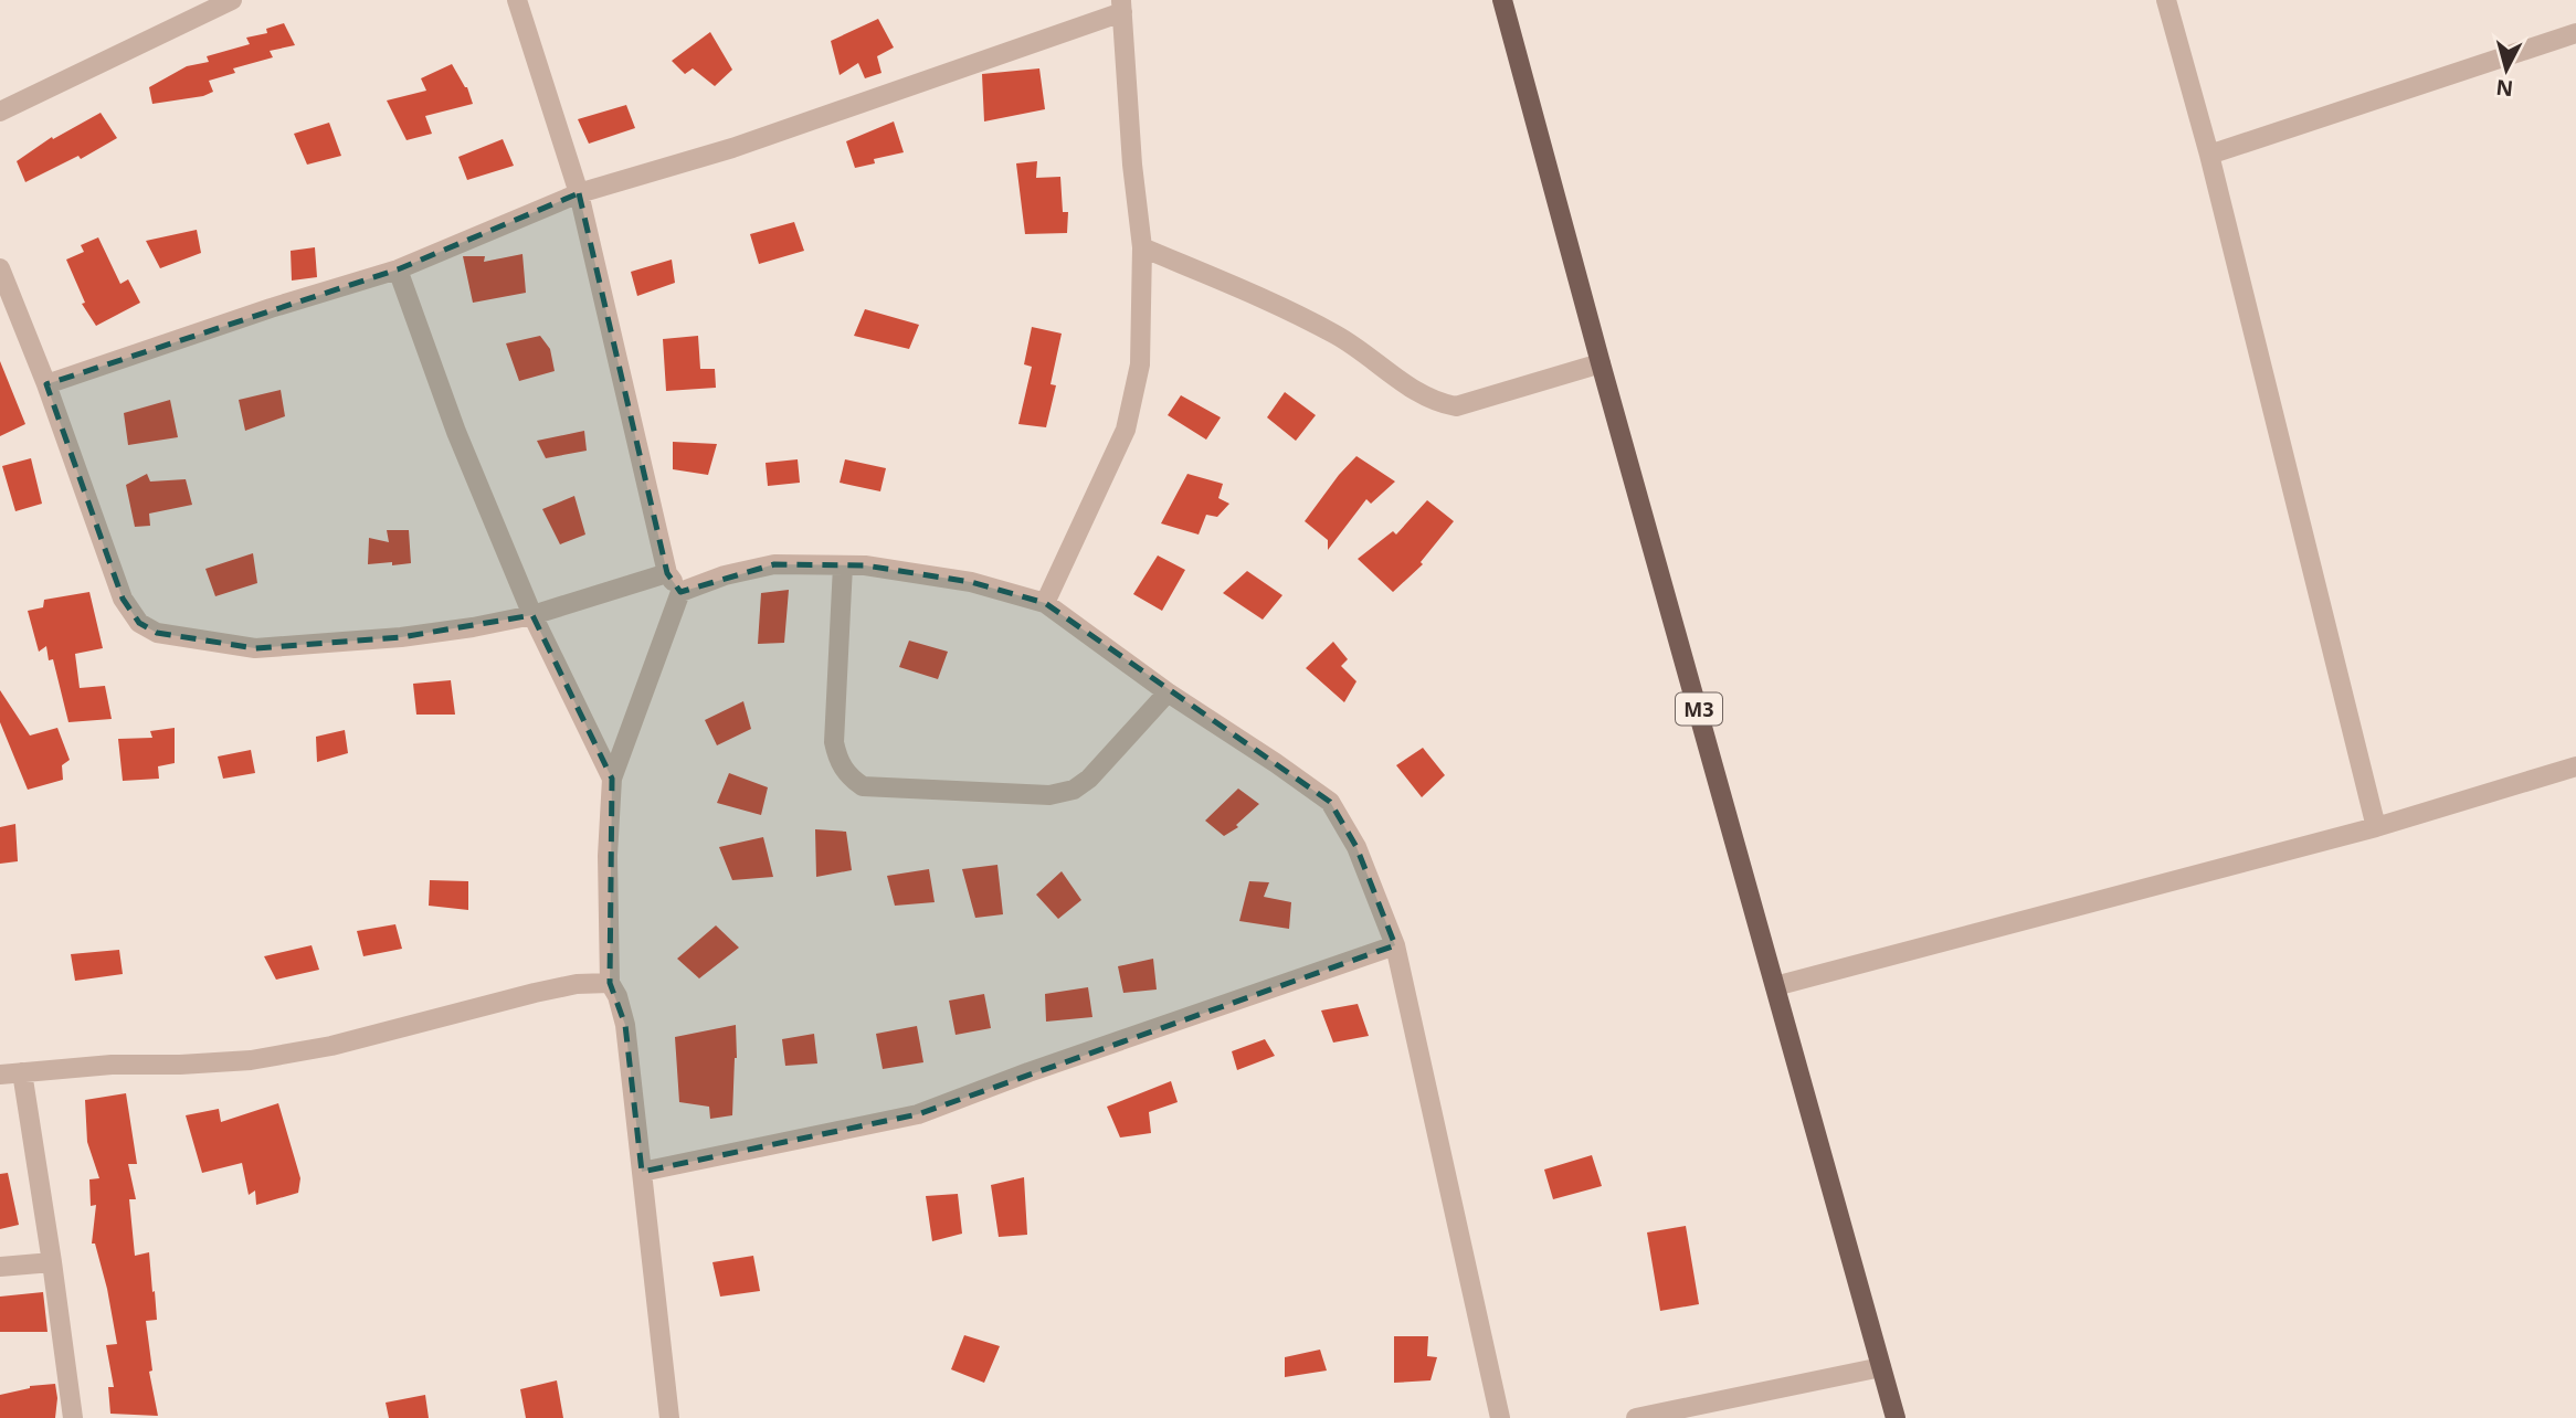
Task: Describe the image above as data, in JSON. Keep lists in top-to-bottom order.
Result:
{
  "streets": {
    "main road": ["M3"]
  },
  "north": "bottom"
}
